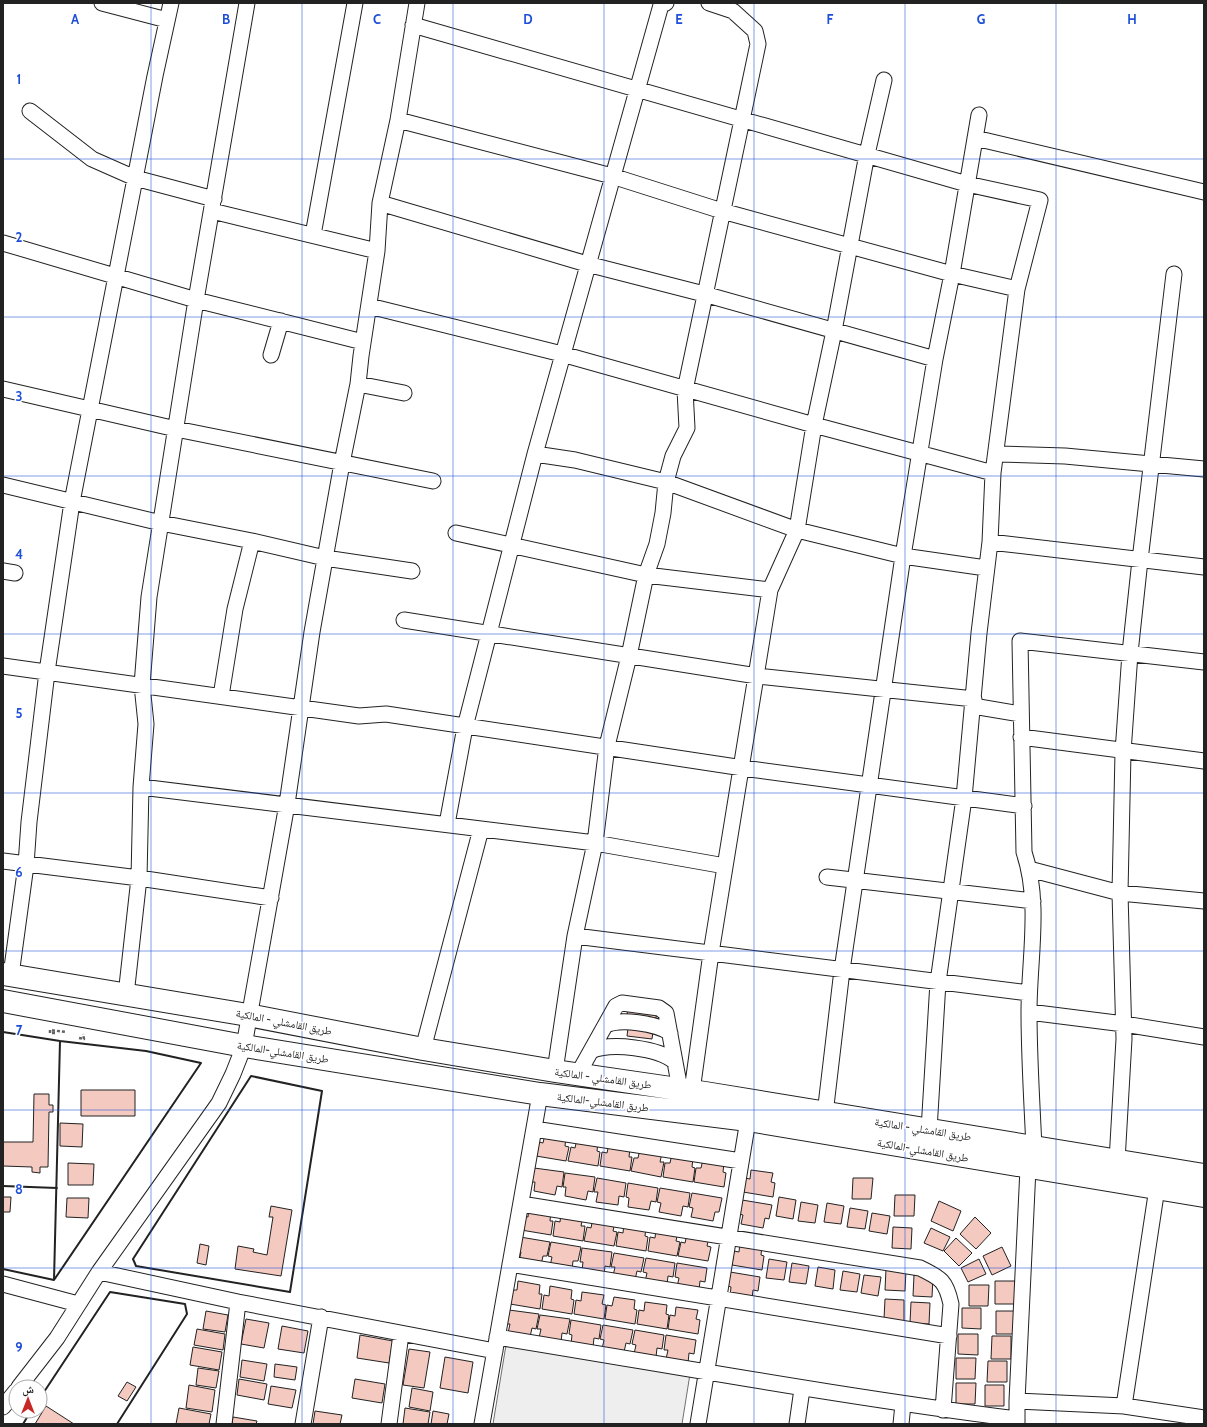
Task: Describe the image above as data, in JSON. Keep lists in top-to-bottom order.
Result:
{
  "streets": {
    "highway": ["طريق القامشلي - المالكية", "طريق القامشلي-المالكية"]
  },
  "crossings": [
    ["طريق القامشلي - المالكية", "طريق القامشلي-المالكية"]
  ],
  "north": "top",
  "grid": {
    "columns": [
      "A",
      "B",
      "C",
      "D",
      "E",
      "F",
      "G",
      "H"
    ],
    "rows": [
      "1",
      "2",
      "3",
      "4",
      "5",
      "6",
      "7",
      "8",
      "9"
    ]
  }
}
